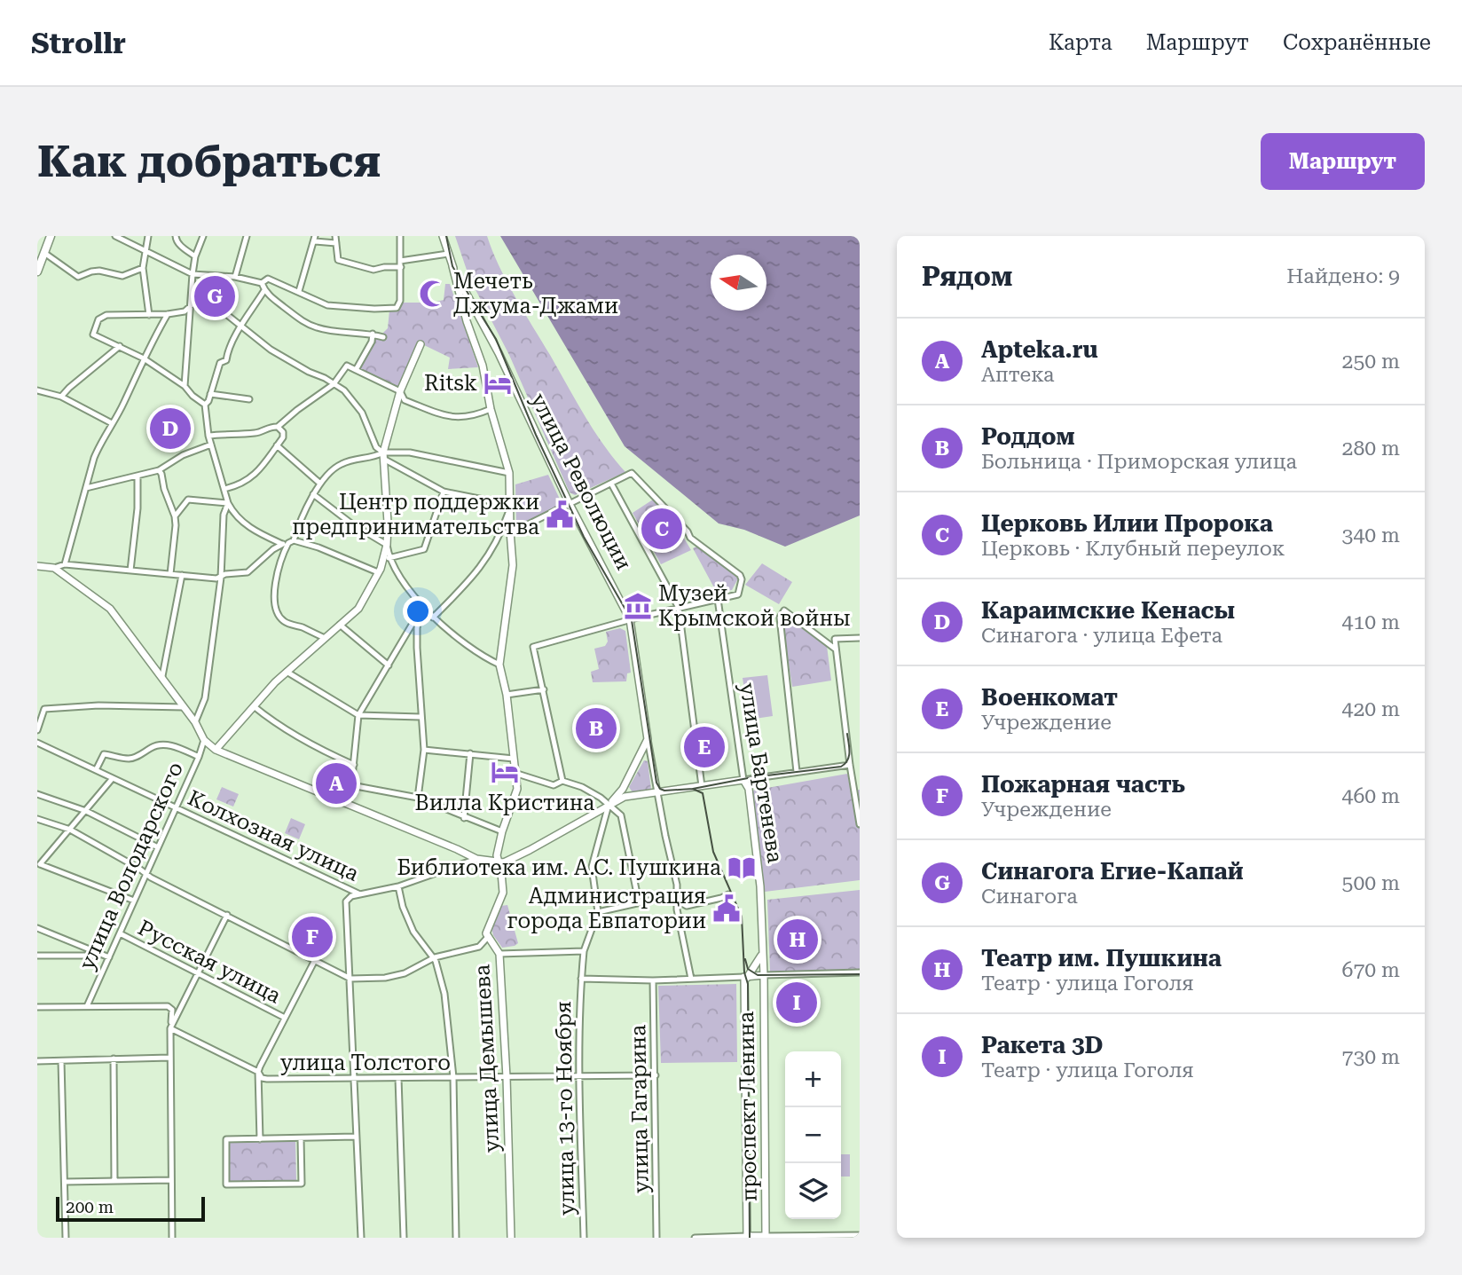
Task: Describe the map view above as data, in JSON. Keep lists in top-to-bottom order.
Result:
{
  "streets": {
    "street": [
      "улица Революции",
      "улица Бартенева",
      "Колхозная улица",
      "улица Володарского",
      "Русская улица",
      "улица Демышева",
      "улица Толстого",
      "проспект Ленина",
      "улица 13-го Ноября",
      "улица Гагарина"
    ]
  },
  "crossings": [
    ["улица Революции", "улица Демышева"],
    ["улица Бартенева", "проспект Ленина"],
    ["Колхозная улица", "улица Володарского"],
    ["улица Володарского", "Русская улица"],
    ["улица Демышева", "улица Толстого"],
    ["улица Толстого", "улица 13-го Ноября"],
    ["улица Толстого", "улица Гагарина"]
  ],
  "places": {
    "mosque": ["Мечеть Джума-Джами"],
    "hotel": ["Ritsk", "Вилла Кристина"],
    "public building": ["Центр поддержки предпринимательства", "Администрация города Евпатории"],
    "museum": ["Музей Крымской войны"],
    "library": ["Библиотека им. А.С. Пушкина"]
  },
  "scale_bar": "200 m",
  "north": "left",
  "page": {
    "header": "Strollr",
    "nav": ["Карта", "Маршрут", "Сохранённые"],
    "buttons": "Маршрут",
    "title": "Как добраться",
    "heading": ["Рядом", "Найдено: 9"],
    "pins": [
      "G",
      "D",
      "C",
      "B",
      "E",
      "A",
      "F",
      "H",
      "I"
    ],
    "list": [
      {
        "mark": "A",
        "name": "Apteka.ru",
        "note": "Аптека",
        "value": "250 m"
      },
      {
        "mark": "B",
        "name": "Роддом",
        "note": "Больница · Приморская улица",
        "value": "280 m"
      },
      {
        "mark": "C",
        "name": "Церковь Илии Пророка",
        "note": "Церковь · Клубный переулок",
        "value": "340 m"
      },
      {
        "mark": "D",
        "name": "Караимские Кенасы",
        "note": "Синагога · улица Ефета",
        "value": "410 m"
      },
      {
        "mark": "E",
        "name": "Военкомат",
        "note": "Учреждение",
        "value": "420 m"
      },
      {
        "mark": "F",
        "name": "Пожарная часть",
        "note": "Учреждение",
        "value": "460 m"
      },
      {
        "mark": "G",
        "name": "Синагога Егие-Капай",
        "note": "Синагога",
        "value": "500 m"
      },
      {
        "mark": "H",
        "name": "Театр им. Пушкина",
        "note": "Театр · улица Гоголя",
        "value": "670 m"
      },
      {
        "mark": "I",
        "name": "Ракета 3D",
        "note": "Театр · улица Гоголя",
        "value": "730 m"
      }
    ],
    "map_buttons": ["+", "−"],
    "scale": "200 m"
  }
}
